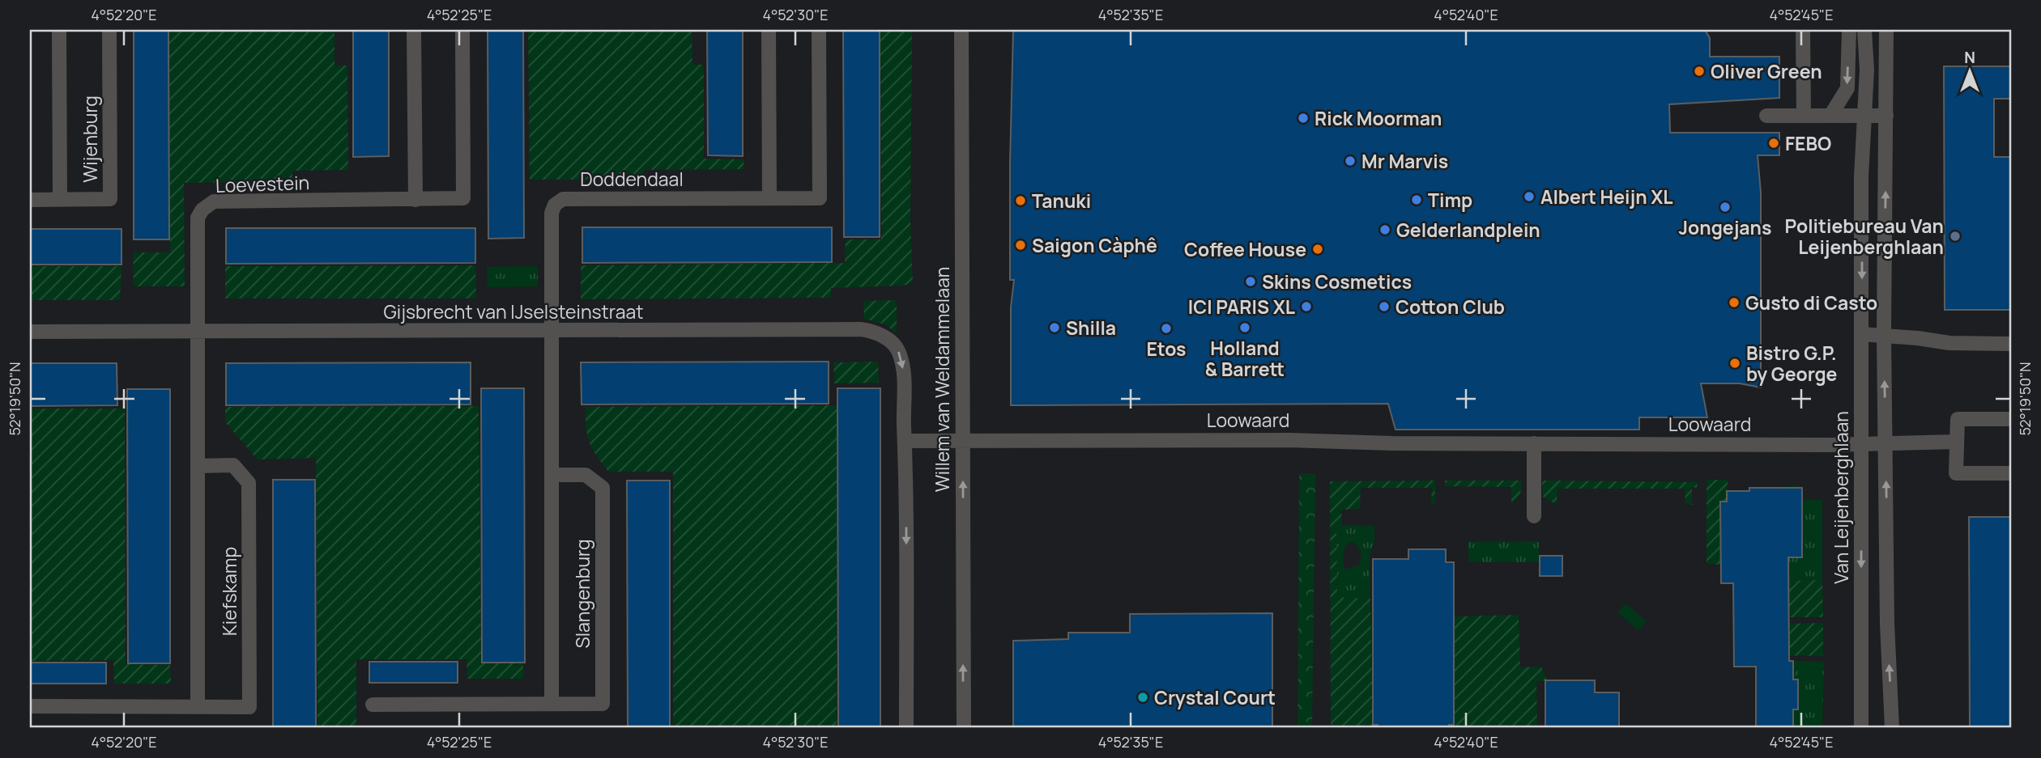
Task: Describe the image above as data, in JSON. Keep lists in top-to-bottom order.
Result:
{
  "streets": {
    "street": [
      "Wijenburg",
      "Doddendaal",
      "Loevestein",
      "Gijsbrecht van IJselsteinstraat",
      "Willem van Weldammelaan",
      "Loowaard",
      "Van Leijenberghlaan",
      "Kiefskamp",
      "Slangenburg"
    ]
  },
  "crossings": [
    ["Doddendaal", "Gijsbrecht van IJselsteinstraat"],
    ["Doddendaal", "Slangenburg"],
    ["Loevestein", "Gijsbrecht van IJselsteinstraat"],
    ["Loevestein", "Kiefskamp"],
    ["Gijsbrecht van IJselsteinstraat", "Willem van Weldammelaan"],
    ["Gijsbrecht van IJselsteinstraat", "Loowaard"],
    ["Gijsbrecht van IJselsteinstraat", "Kiefskamp"],
    ["Gijsbrecht van IJselsteinstraat", "Slangenburg"],
    ["Willem van Weldammelaan", "Loowaard"],
    ["Loowaard", "Van Leijenberghlaan"]
  ],
  "one_way": ["Gijsbrecht van IJselsteinstraat"],
  "places": [
    "Oliver Green",
    "Rick Moorman",
    "FEBO",
    "Mr Marvis",
    "Albert Heijn XL",
    "Timp",
    "Tanuki",
    "Jongejans",
    "Gelderlandplein",
    "Politiebureau Van Leijenberghlaan",
    "Saigon Càphê",
    "Coffee House",
    "Skins Cosmetics",
    "Gusto di Casto",
    "ICI PARIS XL",
    "Cotton Club",
    "Shilla",
    "Holland & Barrett",
    "Etos",
    "Bistro G.P. by George",
    "Crystal Court"
  ],
  "north": "top",
  "coordinates": [
    "4°52'20\"E",
    "4°52'25\"E",
    "4°52'30\"E",
    "4°52'35\"E",
    "4°52'40\"E",
    "4°52'45\"E",
    "52°19'50\"N"
  ]
}
